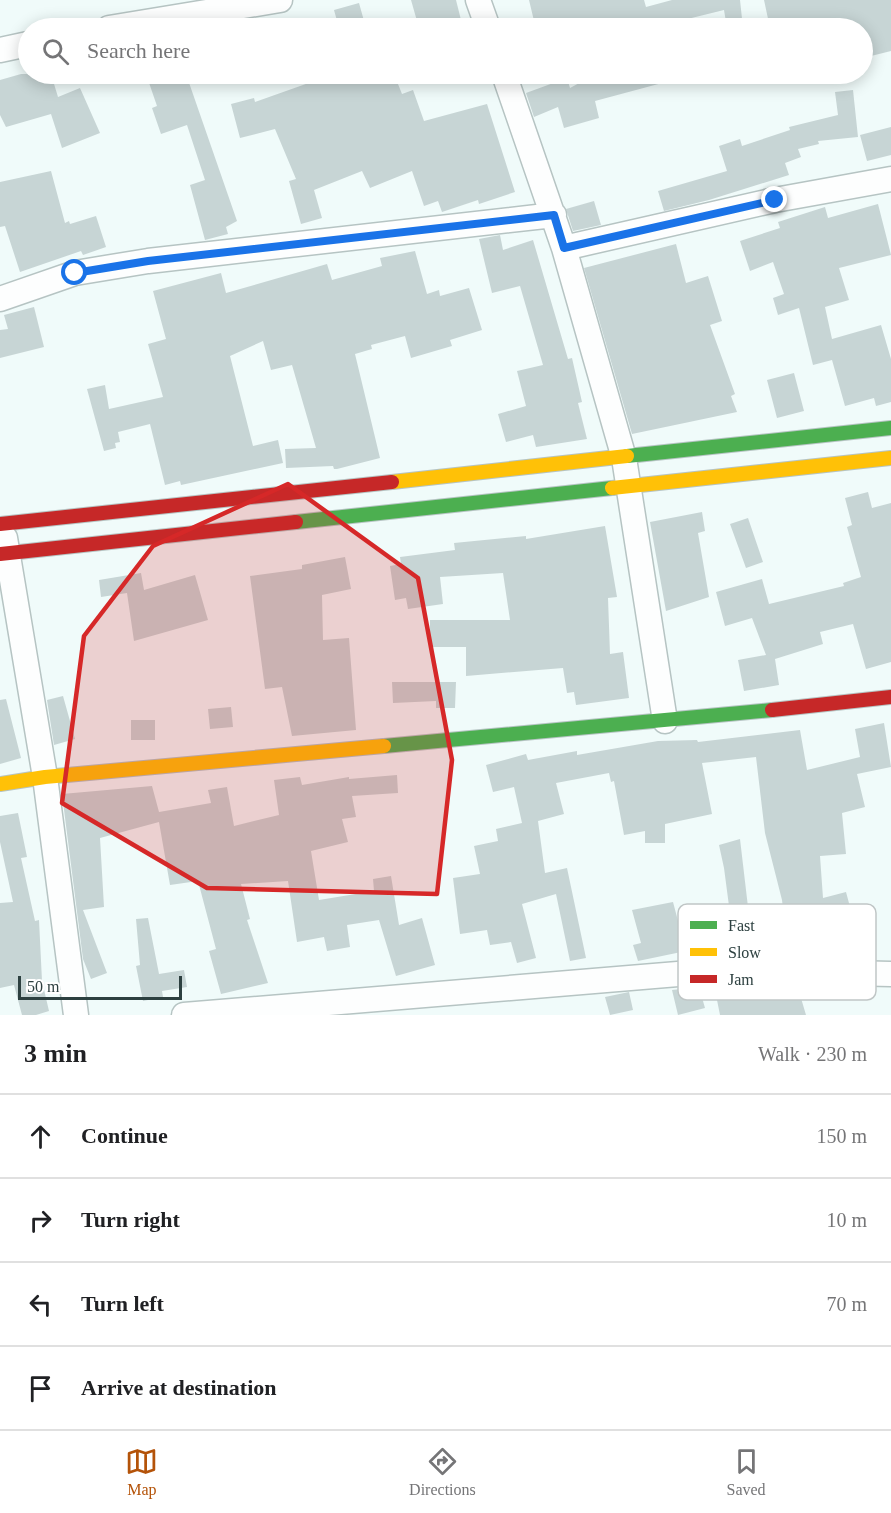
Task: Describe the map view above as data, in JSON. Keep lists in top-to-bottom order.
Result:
{
  "legend": ["Fast", "Slow", "Jam"],
  "scale_bar": "50 m",
  "page": {
    "search": "Search here",
    "scale": "50 m",
    "heading": ["3 min", "Walk · 230 m"],
    "list": [
      ["Continue", "150 m"],
      ["Turn right", "10 m"],
      ["Turn left", "70 m"],
      "Arrive at destination"
    ],
    "nav": ["Map", "Directions", "Saved"]
  }
}
